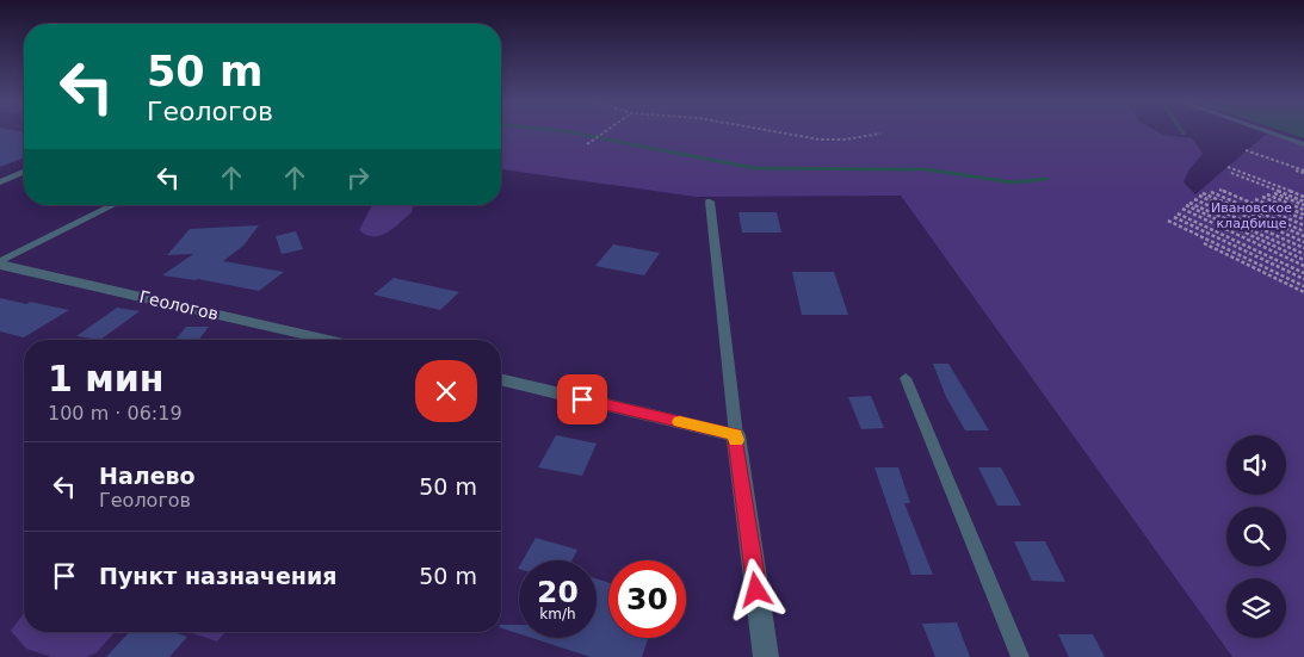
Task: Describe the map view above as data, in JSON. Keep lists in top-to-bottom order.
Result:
{
  "streets": {
    "street": ["Геологов"]
  },
  "parks": ["Ивановское кладбище"],
  "page": {
    "turn": ["50 m", "Геологов"],
    "heading": ["1 мин", "100 m · 06:19"],
    "list": [
      {
        "name": "Налево",
        "note": "Геологов",
        "value": "50 m"
      },
      {
        "name": "Пункт назначения",
        "value": "50 m"
      }
    ],
    "speed": "20 km/h",
    "limit": "30"
  }
}
